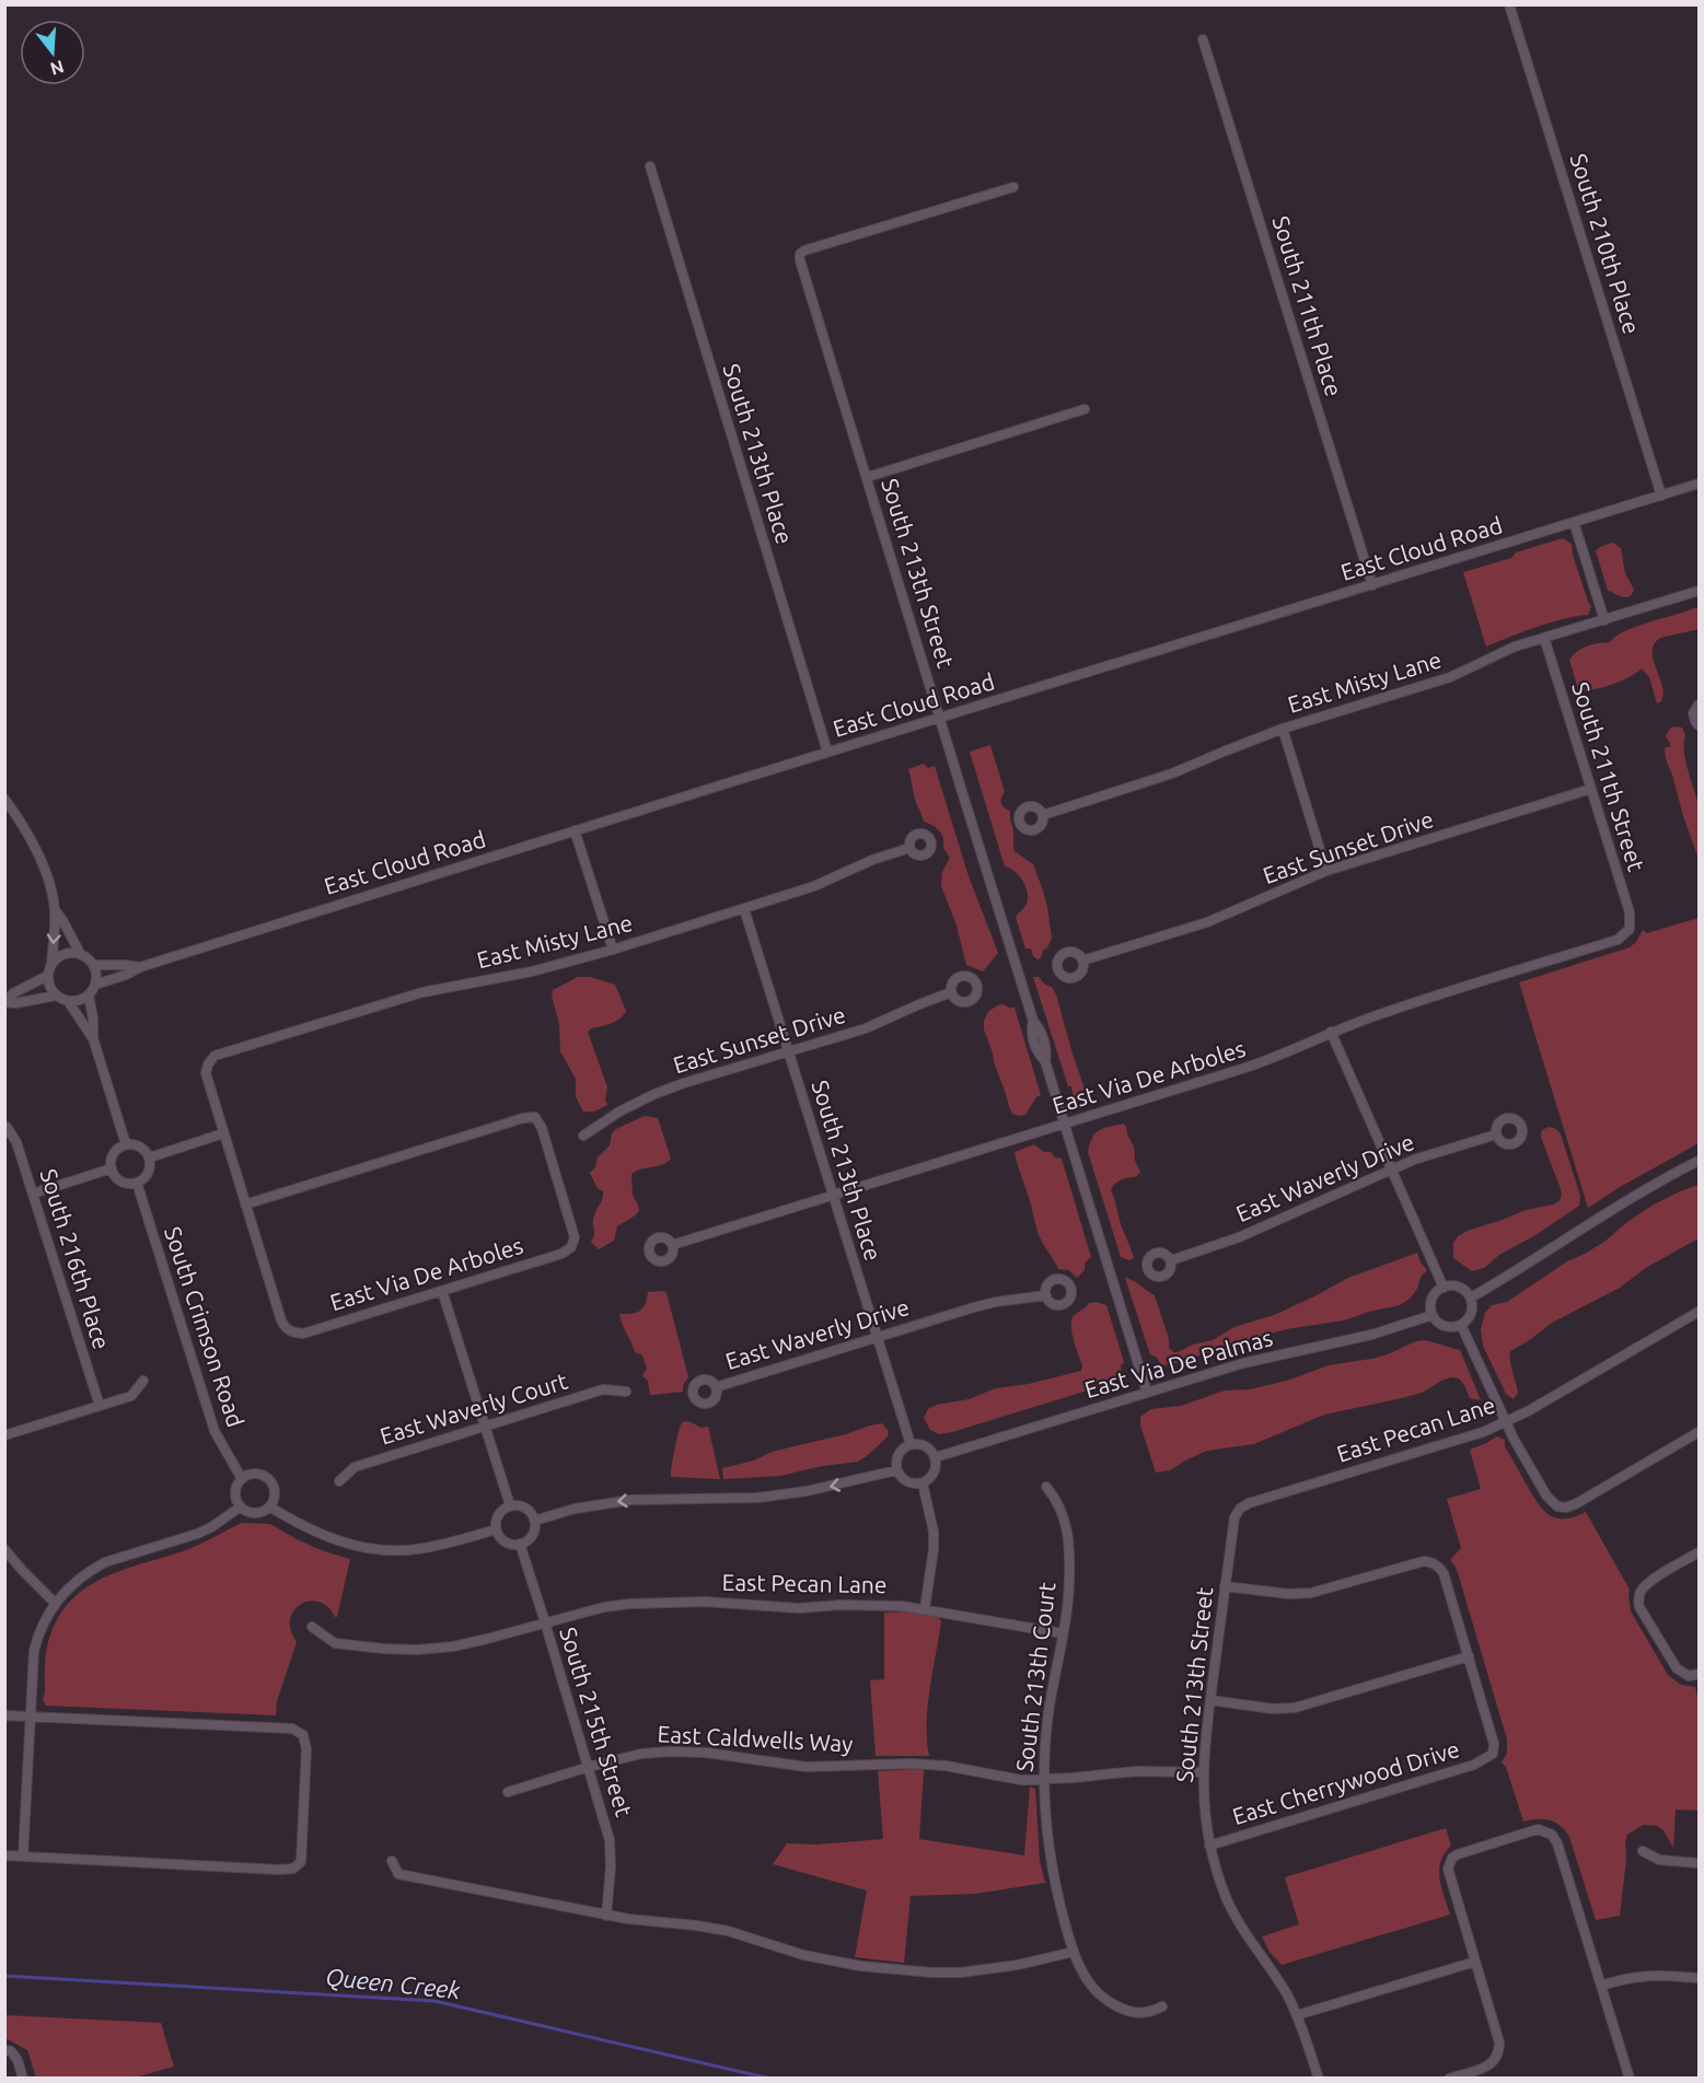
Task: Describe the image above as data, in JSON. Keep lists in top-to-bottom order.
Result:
{
  "streets": {
    "street": [
      "South 210th Place",
      "South 211th Place",
      "South 213th Place",
      "East Cloud Road",
      "South 213th Street",
      "East Misty Lane",
      "South 211th Street",
      "East Sunset Drive",
      "East Via De Arboles",
      "East Waverly Drive",
      "South 216th Place",
      "South Crimson Road",
      "East Via De Palmas",
      "East Waverly Court",
      "East Pecan Lane",
      "South 213th Court",
      "South 215th Street",
      "East Caldwells Way",
      "East Cherrywood Drive"
    ]
  },
  "crossings": [
    ["South 210th Place", "East Cloud Road"],
    ["South 211th Place", "East Cloud Road"],
    ["South 213th Place", "East Cloud Road"],
    ["South 213th Place", "East Misty Lane"],
    ["South 213th Place", "East Sunset Drive"],
    ["South 213th Place", "East Via De Arboles"],
    ["South 213th Place", "East Waverly Drive"],
    ["South 213th Place", "East Via De Palmas"],
    ["East Cloud Road", "South 213th Street"],
    ["South 213th Street", "East Via De Arboles"],
    ["South 213th Street", "East Via De Palmas"],
    ["South 213th Street", "East Pecan Lane"],
    ["South 213th Street", "East Caldwells Way"],
    ["South 213th Street", "East Cherrywood Drive"],
    ["East Misty Lane", "South 211th Street"],
    ["South 211th Street", "East Sunset Drive"],
    ["South 211th Street", "East Via De Arboles"],
    ["East Pecan Lane", "South 213th Court"],
    ["East Pecan Lane", "South 215th Street"],
    ["South 213th Court", "East Caldwells Way"],
    ["South 215th Street", "East Caldwells Way"]
  ],
  "water": ["Queen Creek"],
  "north": "bottom"
}
